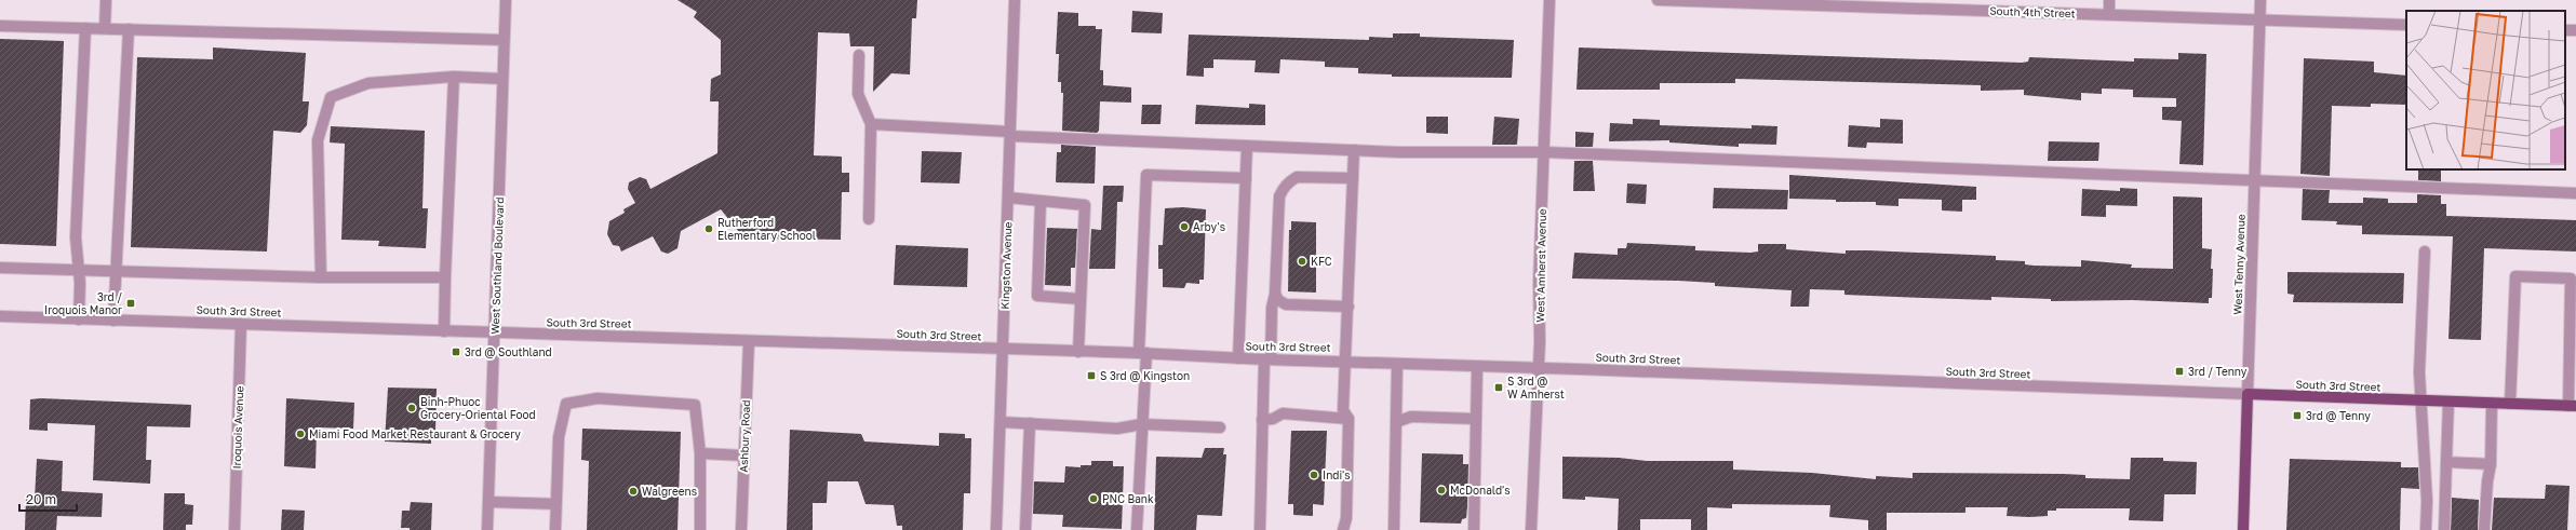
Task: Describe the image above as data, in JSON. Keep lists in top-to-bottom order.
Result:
{
  "streets": {
    "main road": ["West Tenny Avenue", "South 3rd Street"],
    "street": [
      "South 4th Street",
      "West Southland Boulevard",
      "Kingston Avenue",
      "West Amherst Avenue",
      "Iroquois Avenue",
      "Ashbury Road"
    ]
  },
  "crossings": [
    ["South 4th Street", "West Tenny Avenue"],
    ["West Tenny Avenue", "South 3rd Street"],
    ["West Southland Boulevard", "South 3rd Street"],
    ["Kingston Avenue", "South 3rd Street"],
    ["West Amherst Avenue", "South 3rd Street"],
    ["South 3rd Street", "Iroquois Avenue"],
    ["South 3rd Street", "Ashbury Road"]
  ],
  "places": {
    "other": [
      "Arby's",
      "Rutherford Elementary School",
      "KFC",
      "Binh-Phuoc Grocery-Oriental Food",
      "Miami Food Market Restaurant & Grocery",
      "Indi's",
      "McDonald's",
      "Walgreens",
      "PNC Bank"
    ],
    "transit": [
      "3rd / Iroquois Manor",
      "3rd @ Southland",
      "3rd / Tenny",
      "S 3rd @ Kingston",
      "S 3rd @ W Amherst",
      "3rd @ Tenny"
    ]
  },
  "scale_bar": "20 m"
}
